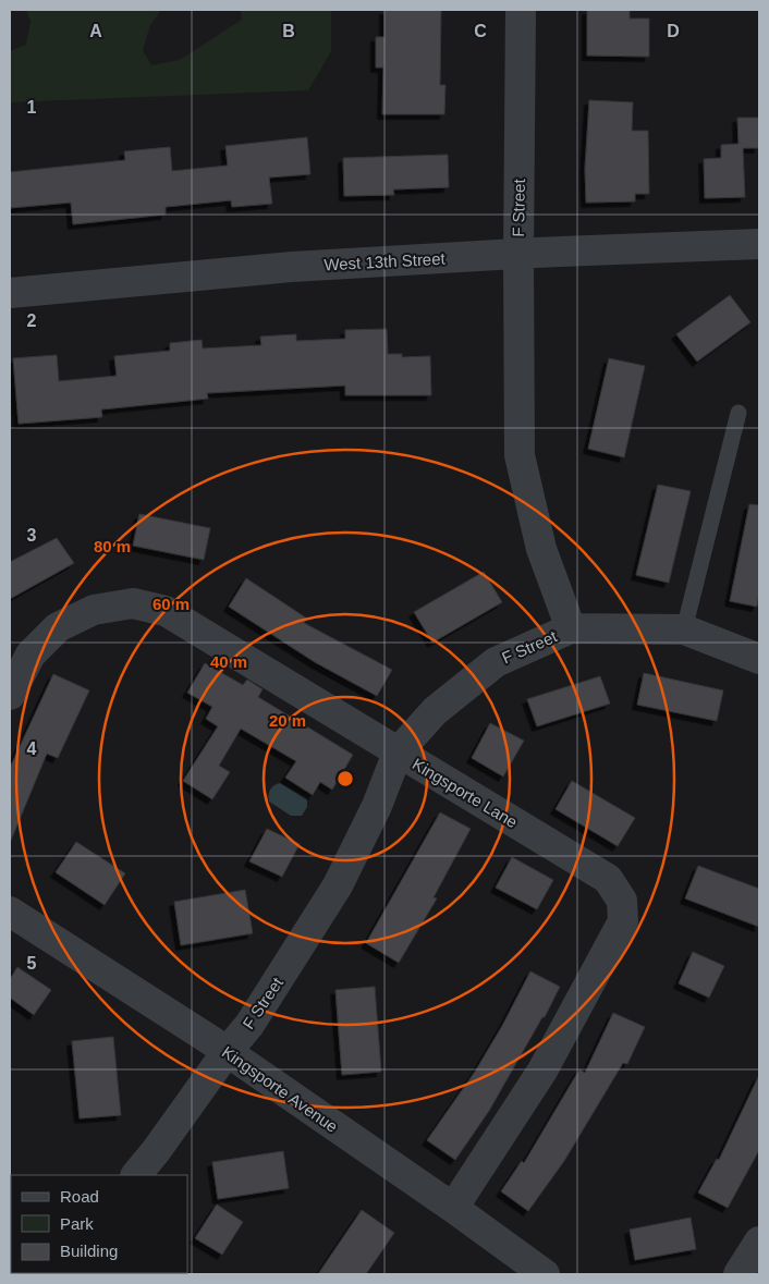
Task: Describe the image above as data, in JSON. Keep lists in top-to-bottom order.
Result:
{
  "streets": {
    "street": [
      "F Street",
      "West 13th Street",
      "Kingsporte Lane",
      "Kingsporte Avenue"
    ]
  },
  "crossings": [
    ["F Street", "West 13th Street"],
    ["F Street", "Kingsporte Lane"],
    ["F Street", "Kingsporte Avenue"],
    ["Kingsporte Lane", "Kingsporte Avenue"]
  ],
  "legend": ["Road", "Park", "Building"],
  "grid": {
    "columns": [
      "A",
      "B",
      "C",
      "D"
    ],
    "rows": [
      "1",
      "2",
      "3",
      "4",
      "5"
    ]
  },
  "rings": [
    "80 m",
    "60 m",
    "40 m",
    "20 m"
  ]
}
